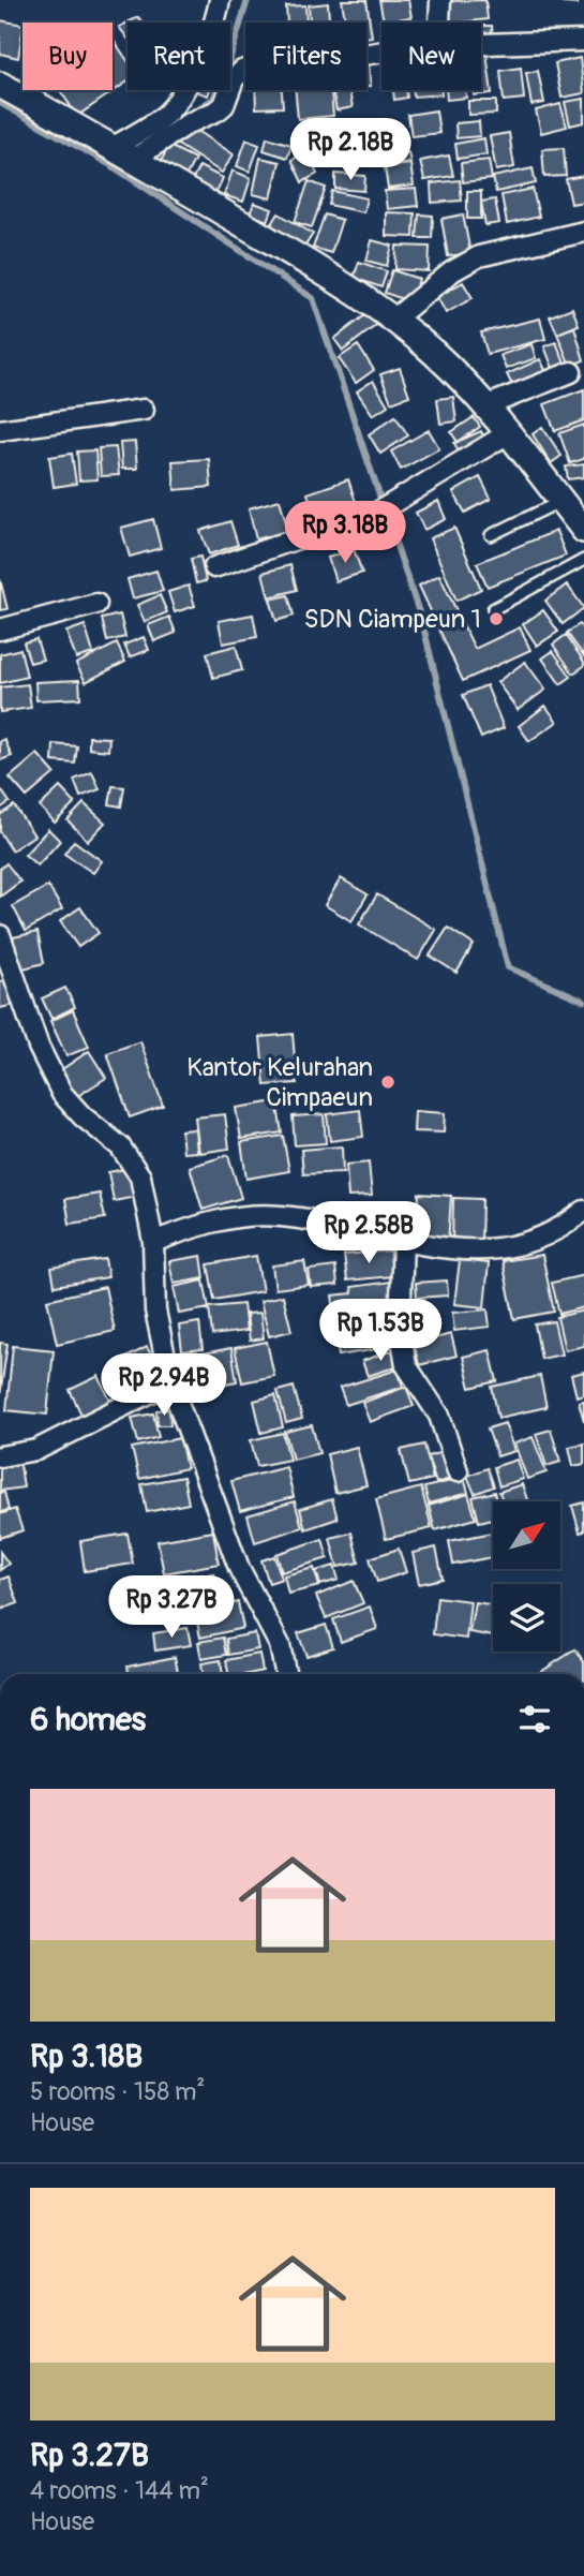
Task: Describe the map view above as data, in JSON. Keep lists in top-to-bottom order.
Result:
{
  "places": ["SDN Ciampeun 1", "Kantor Kelurahan Cimpaeun"],
  "north": "top right",
  "page": {
    "chip": [
      "Buy",
      "Rent",
      "Filters",
      "New"
    ],
    "price": [
      "Rp 2.18B",
      "Rp 3.18B",
      "Rp 2.58B",
      "Rp 1.53B",
      "Rp 2.94B",
      "Rp 3.27B"
    ],
    "heading": "6 homes",
    "list": [
      {
        "name": "Rp 3.18B",
        "note": "5 rooms · 158 m² · House"
      },
      {
        "name": "Rp 3.27B",
        "note": "4 rooms · 144 m² · House"
      }
    ]
  }
}
